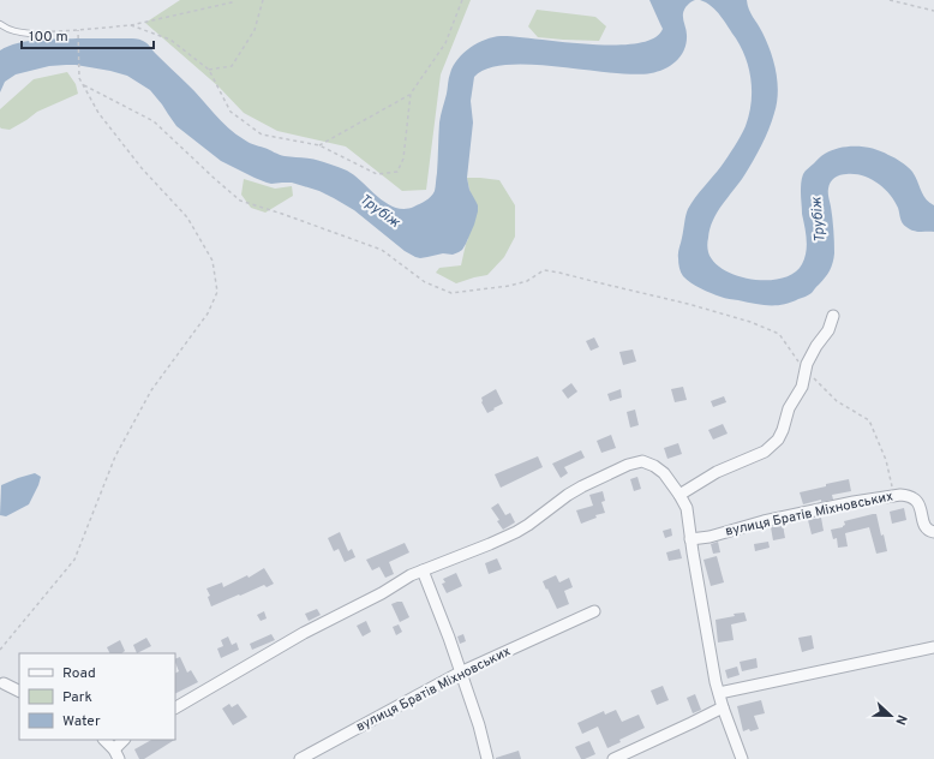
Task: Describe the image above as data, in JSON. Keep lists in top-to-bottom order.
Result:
{
  "streets": {
    "street": ["вулиця Братів Міхновських"]
  },
  "water": ["Трубіж"],
  "legend": ["Road", "Park", "Water"],
  "scale_bar": "100 m",
  "north": "right"
}
